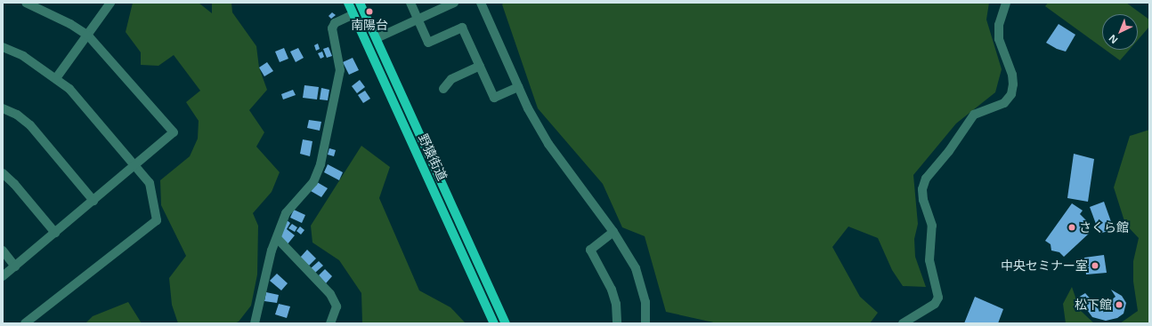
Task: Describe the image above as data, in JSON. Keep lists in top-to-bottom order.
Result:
{
  "streets": {
    "main road": ["野猿街道"]
  },
  "places": [
    "南陽台",
    "さくら館",
    "中央セミナー室",
    "松下館"
  ],
  "north": "bottom left"
}
